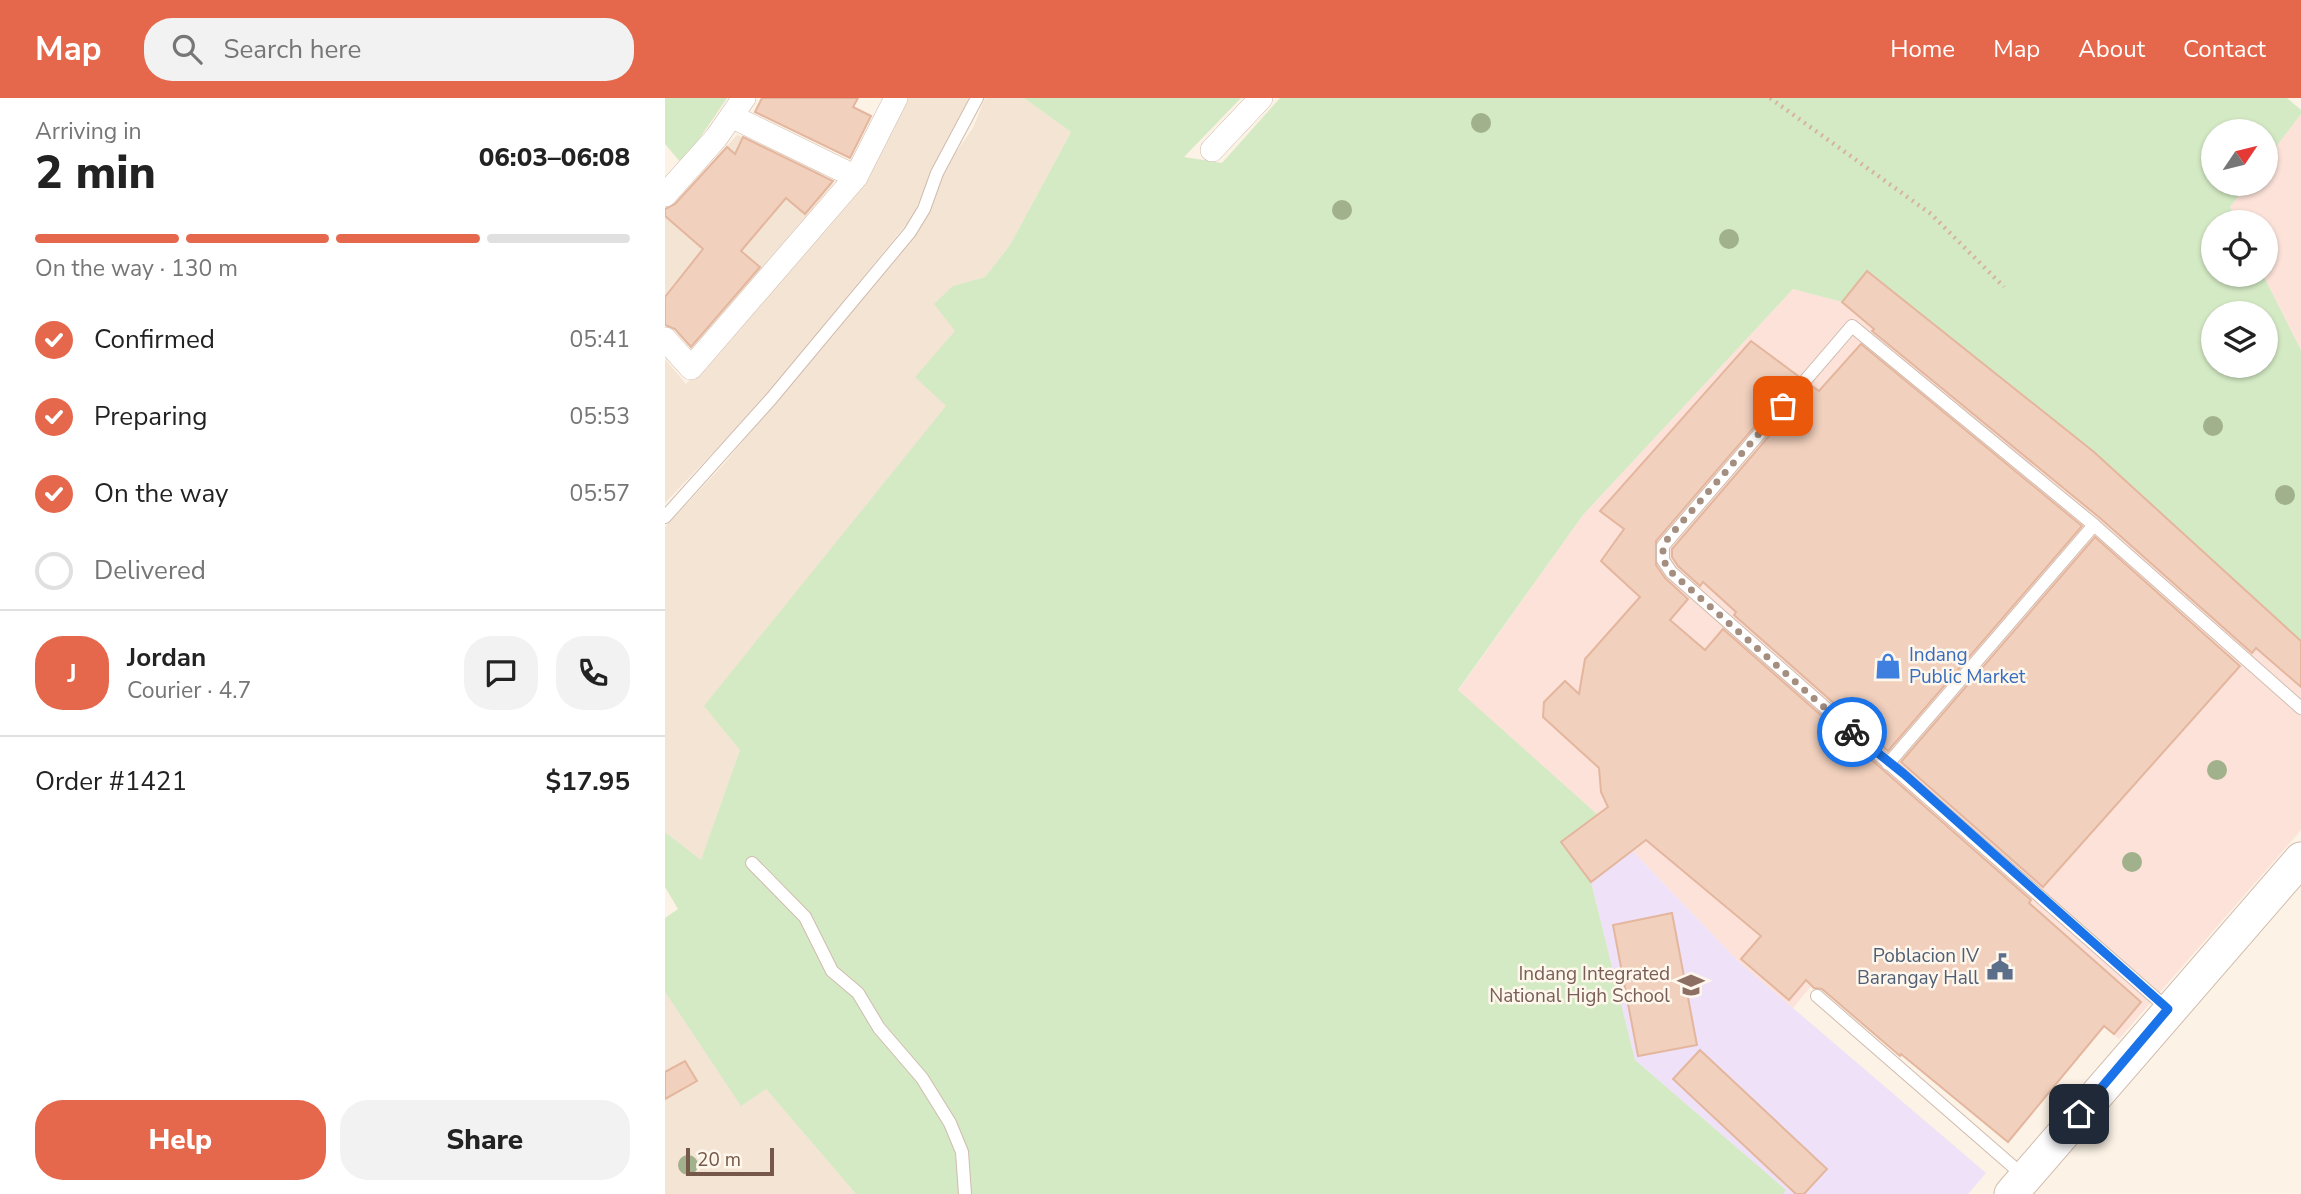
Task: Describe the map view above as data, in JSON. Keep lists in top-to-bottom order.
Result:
{
  "places": {
    "shop": ["Indang Public Market"],
    "public building": ["Poblacion IV Barangay Hall"],
    "school or university": ["Indang Integrated National High School"]
  },
  "scale_bar": "20 m",
  "north": "top right",
  "page": {
    "header": "Map",
    "search": "Search here",
    "nav": [
      "Home",
      "Map",
      "About",
      "Contact"
    ],
    "heading": ["2 min", "Arriving in", "06:03–06:08"],
    "panel": [
      "Jordan",
      "Courier · 4.7",
      "Order #1421",
      "$17.95"
    ],
    "bar": "On the way · 130 m",
    "list": [
      ["Confirmed", "05:41"],
      ["Preparing", "05:53"],
      ["On the way", "05:57"],
      "Delivered"
    ],
    "round": "J",
    "buttons": ["Help", "Share"],
    "scale": "20 m"
  }
}
